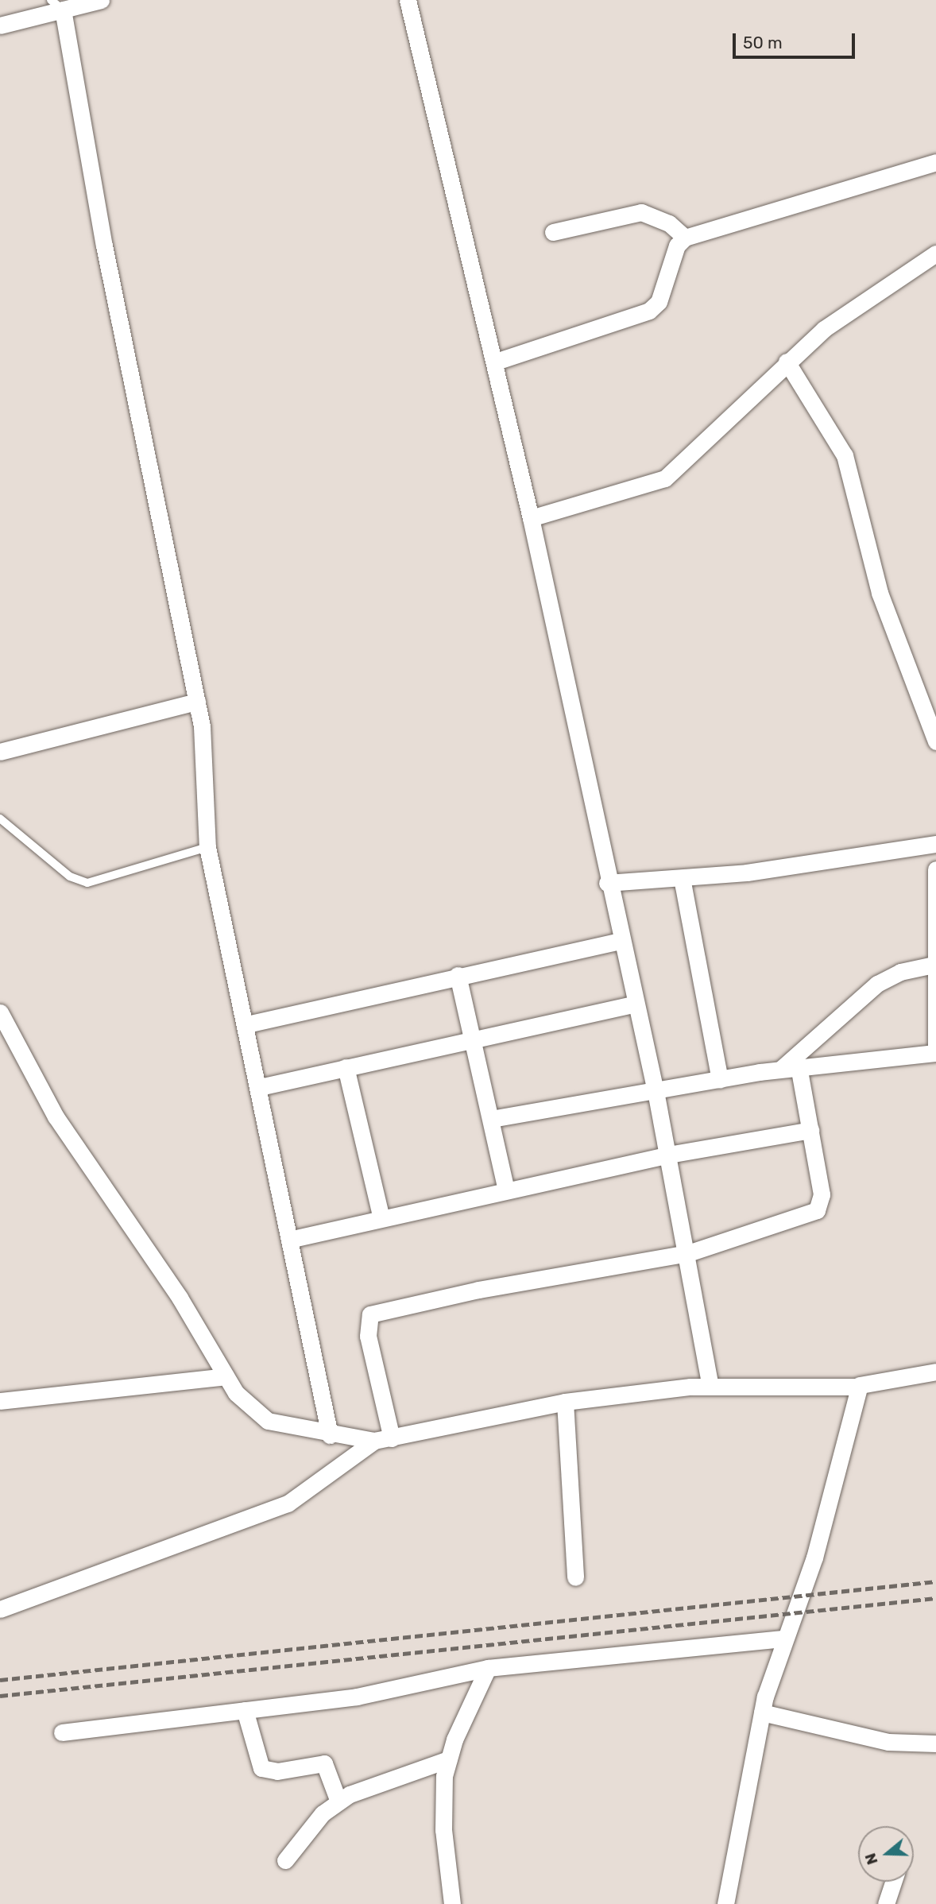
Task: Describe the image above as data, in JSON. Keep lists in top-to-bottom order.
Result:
{
  "scale_bar": "50 m",
  "north": "left"
}
